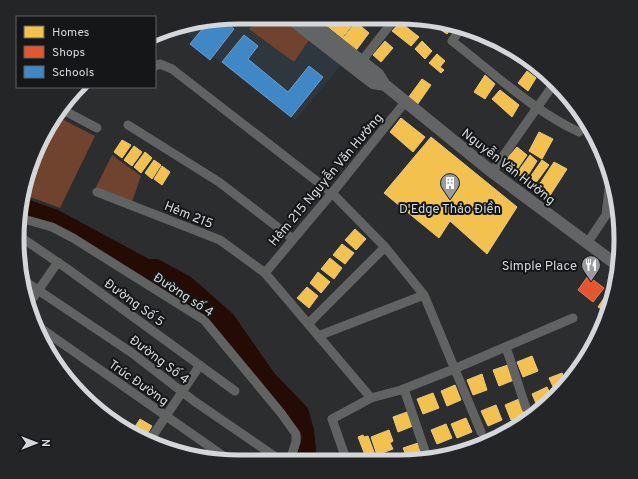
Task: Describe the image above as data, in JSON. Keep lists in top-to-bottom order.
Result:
{
  "streets": {
    "main road": ["Nguyễn Văn Hưởng"],
    "street": [
      "Hẻm 215 Nguyễn Văn Hưởng",
      "Hẻm 215",
      "Đường số 4",
      "Đường Số 5",
      "Đường Số 4",
      "Trúc Đường"
    ]
  },
  "crossings": [
    ["Nguyễn Văn Hưởng", "Hẻm 215 Nguyễn Văn Hưởng"],
    ["Hẻm 215 Nguyễn Văn Hưởng", "Hẻm 215"]
  ],
  "places": {
    "building": ["D'Edge Thảo Điền"],
    "restaurant": ["Simple Place"]
  },
  "legend": ["Homes", "Shops", "Schools"],
  "north": "right"
}
